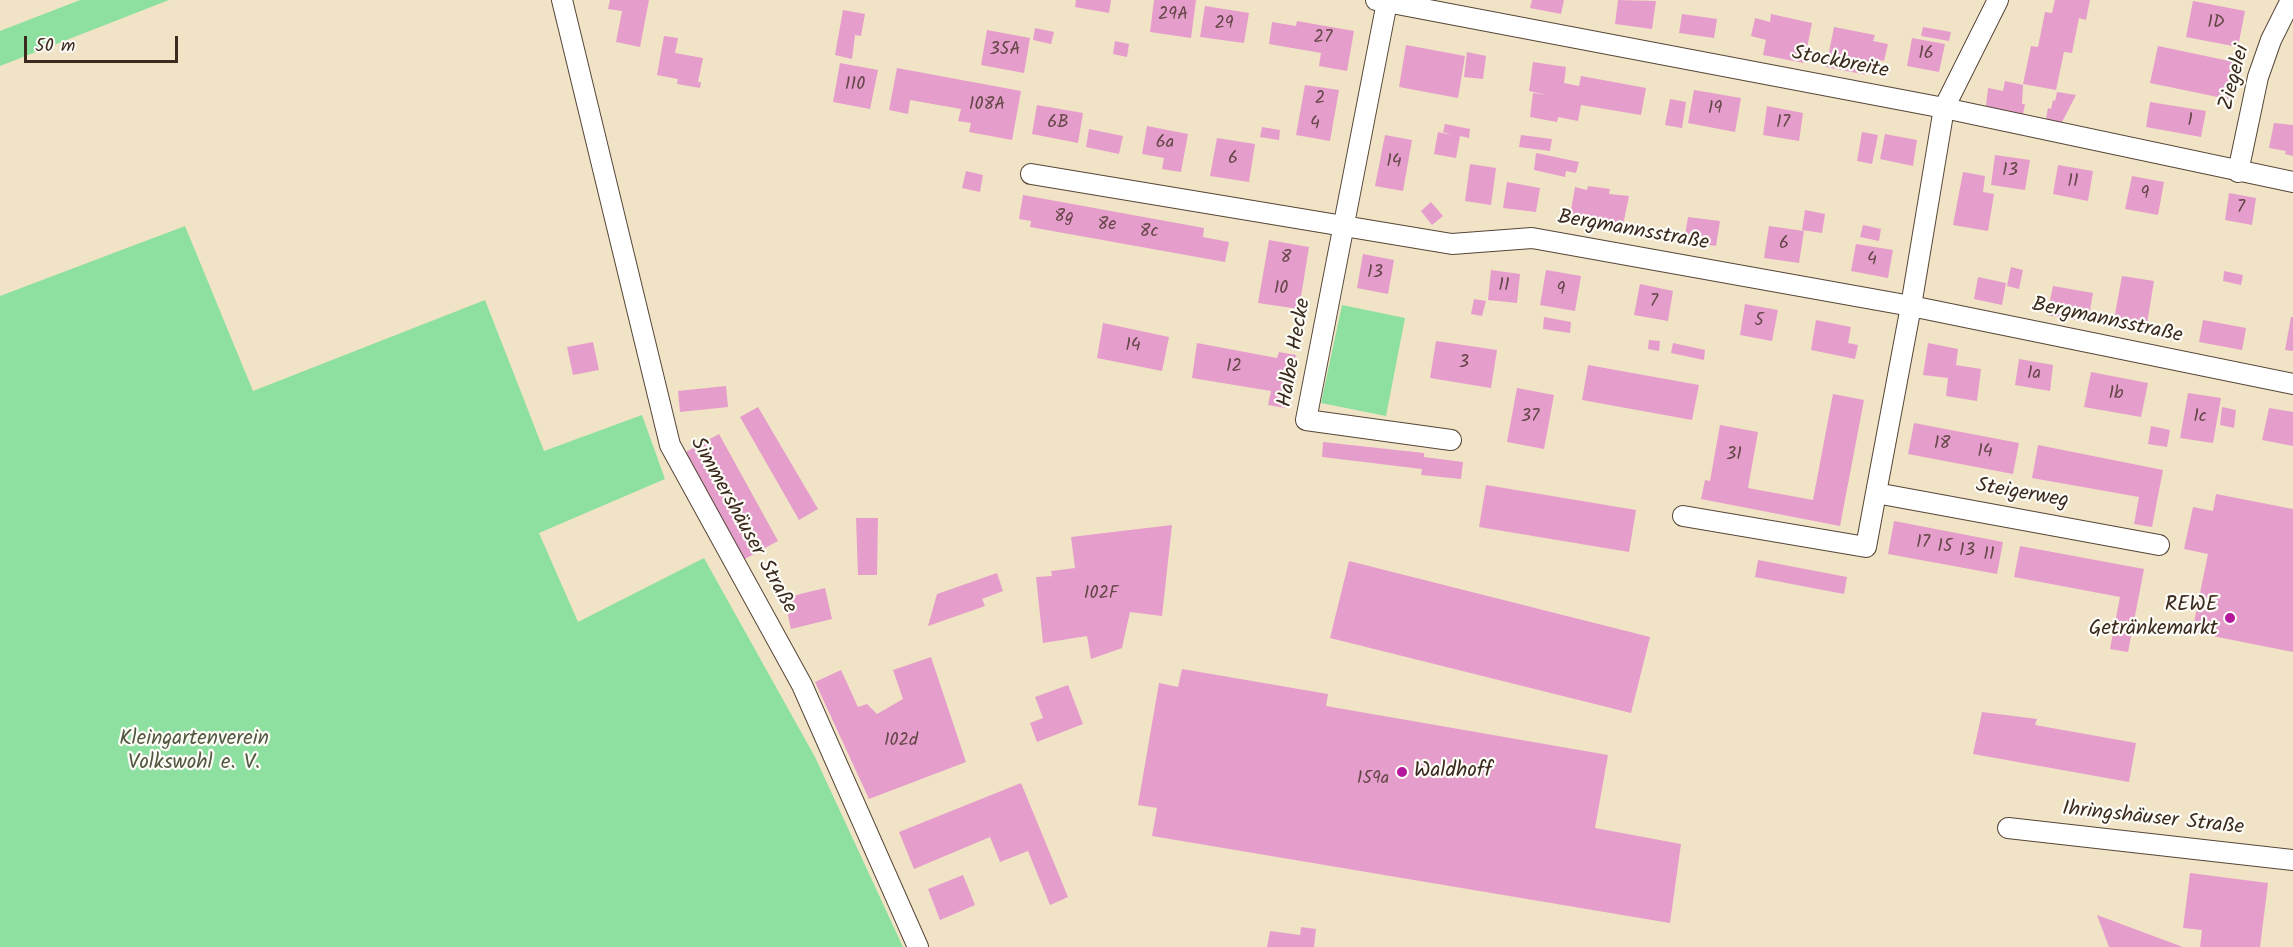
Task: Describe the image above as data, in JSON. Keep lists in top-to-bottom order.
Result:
{
  "streets": {
    "street": [
      "Stockbreite",
      "Ziegelei",
      "Bergmannsstraße",
      "Halbe Hecke",
      "Steigerweg",
      "Simmershäuser Straße",
      "Ihringshäuser Straße"
    ]
  },
  "crossings": [
    ["Stockbreite", "Ziegelei"],
    ["Stockbreite", "Halbe Hecke"],
    ["Bergmannsstraße", "Halbe Hecke"]
  ],
  "parks": ["Kleingartenverein Volkswohl e. V."],
  "places": ["REWE Getränkemarkt", "Waldhoff"],
  "house_numbers": [
    "29A",
    "1D",
    "29",
    "27",
    "35A",
    "16",
    "110",
    "2",
    "108A",
    "19",
    "1",
    "6B",
    "17",
    "4",
    "6a",
    "6",
    "14",
    "13",
    "11",
    "9",
    "7",
    "8g",
    "8e",
    "8c",
    "6",
    "8",
    "4",
    "13",
    "11",
    "10",
    "9",
    "7",
    "5",
    "14",
    "3",
    "12",
    "1a",
    "1b",
    "37",
    "1c",
    "18",
    "14",
    "31",
    "17",
    "15",
    "13",
    "11",
    "102F",
    "102d",
    "159a"
  ],
  "scale_bar": "50 m"
}
